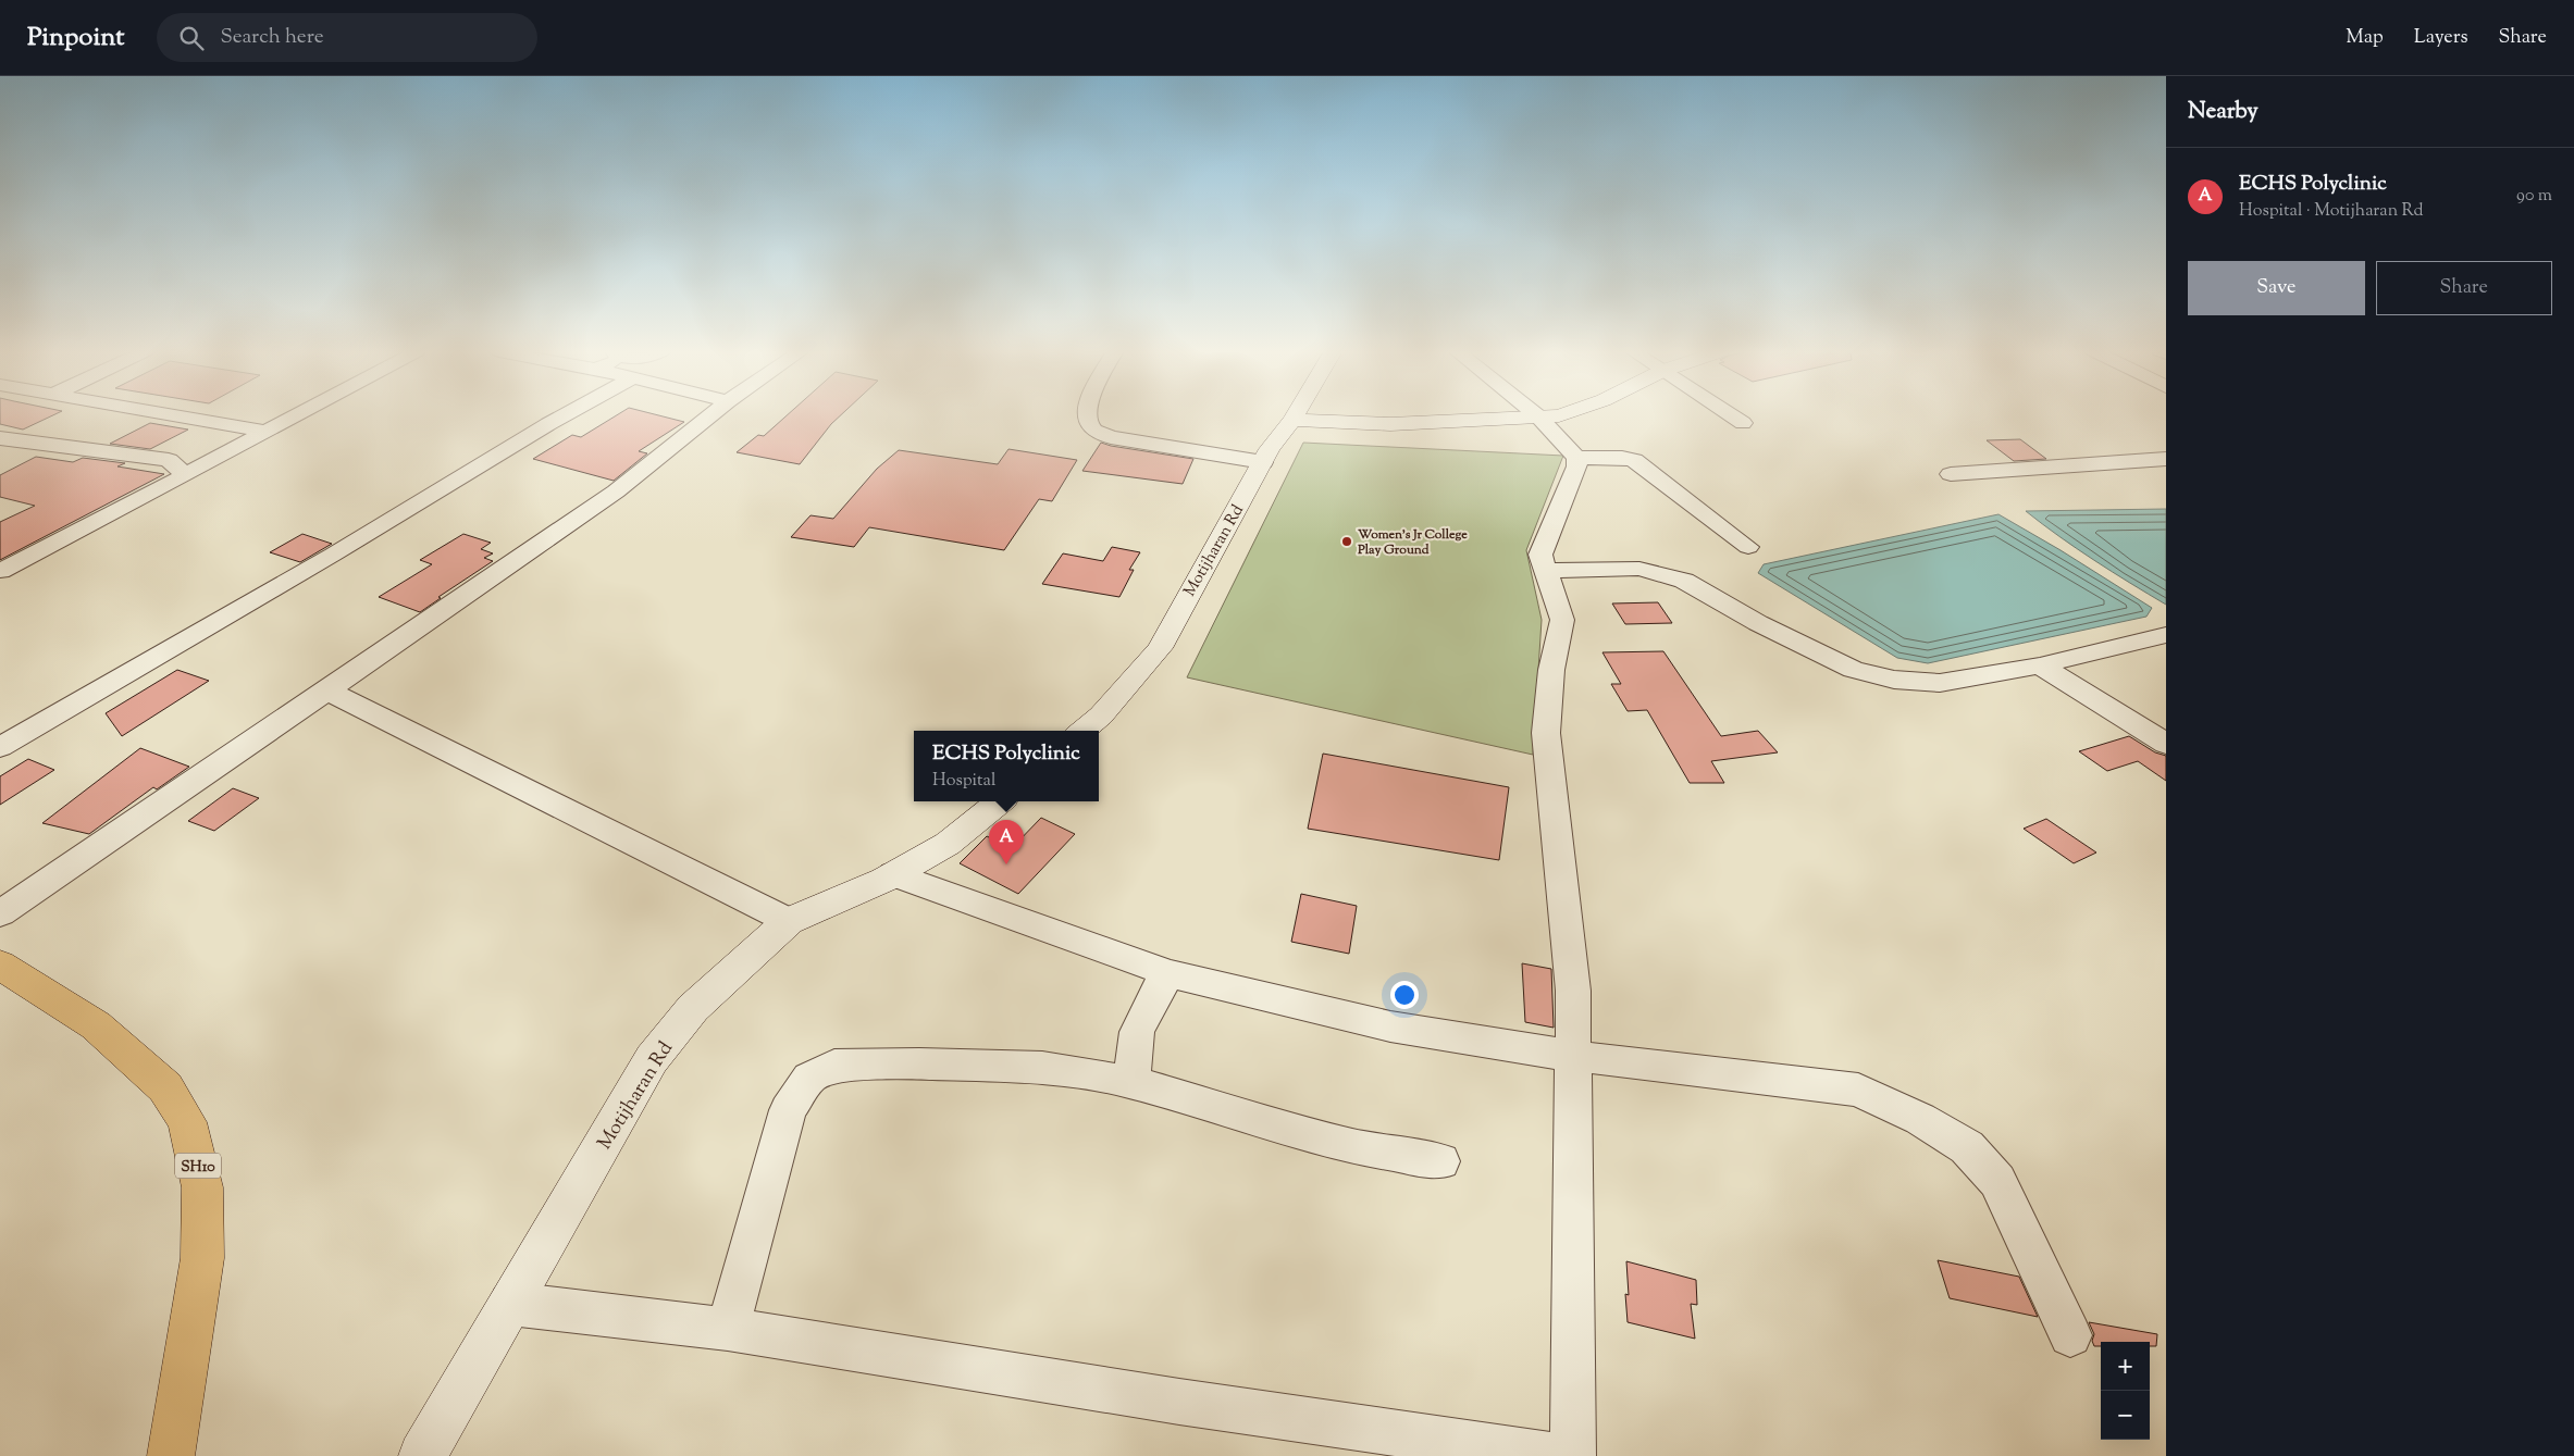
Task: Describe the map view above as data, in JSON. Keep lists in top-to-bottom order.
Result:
{
  "streets": {
    "main road": ["Motijharan Rd", "SH10"]
  },
  "places": ["Women's Jr College Play Ground"],
  "page": {
    "header": "Pinpoint",
    "search": "Search here",
    "nav": ["Map", "Layers", "Share"],
    "heading": "Nearby",
    "list": [
      {
        "mark": "A",
        "name": "ECHS Polyclinic",
        "note": "Hospital · Motijharan Rd",
        "value": "90 m"
      }
    ],
    "buttons": ["Save", "Share"],
    "popup": ["ECHS Polyclinic", "Hospital"],
    "pins": "A",
    "map_buttons": ["+", "−"]
  }
}
